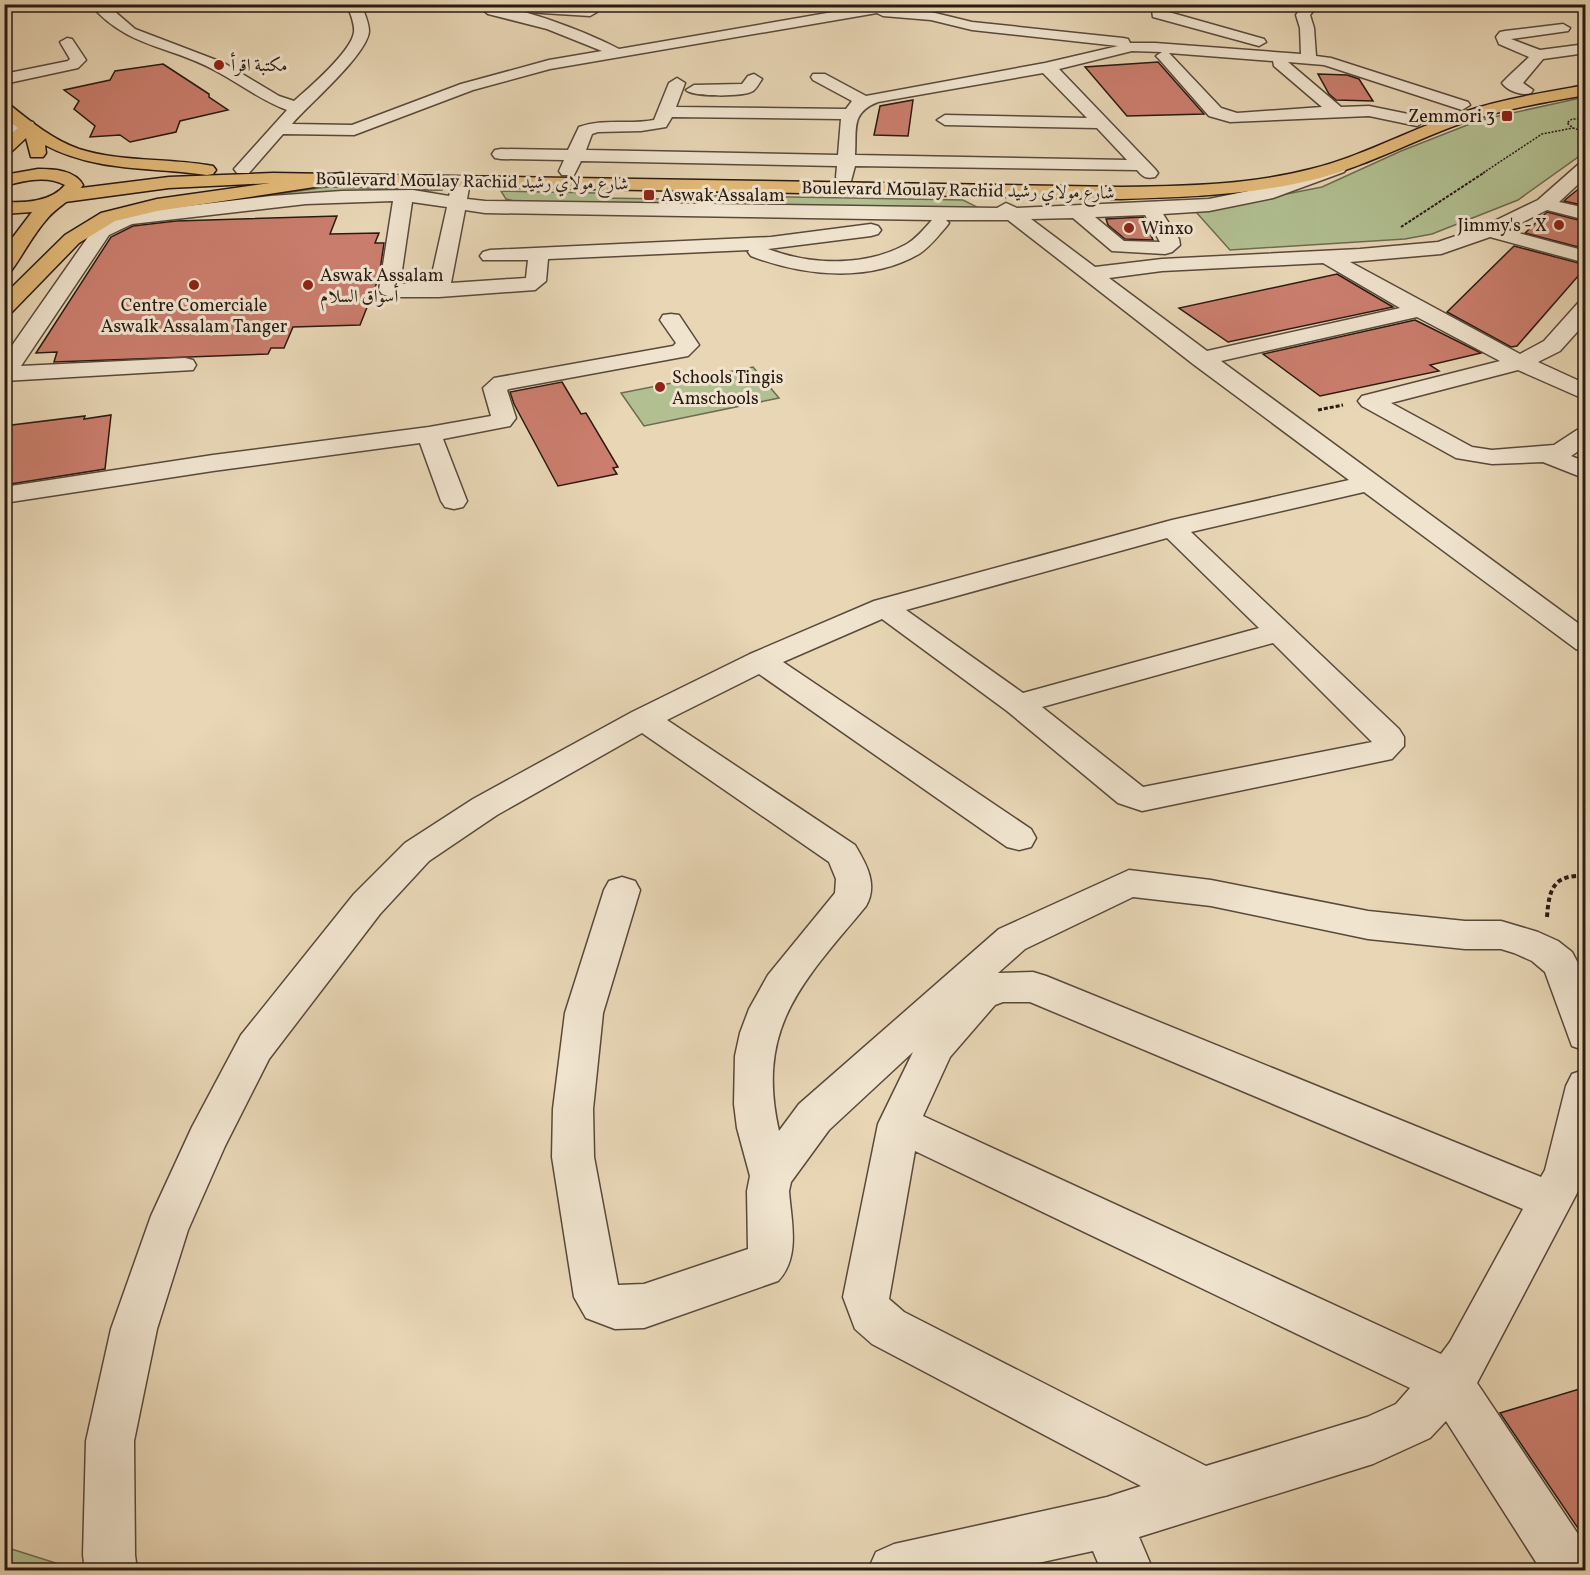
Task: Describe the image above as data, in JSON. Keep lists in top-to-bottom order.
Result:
{
  "streets": {
    "main road": ["Boulevard Moulay Rachid شارع مولاي رشيد"]
  },
  "places": {
    "other": [
      "مكتبة اقرأ",
      "Jimmy's - X",
      "Winxo",
      "Centre Comerciale Aswalk Assalam Tanger",
      "Aswak Assalam أسواق السلام",
      "Schools Tingis Amschools"
    ],
    "transit": ["Zemmori 3", "Aswak Assalam"]
  }
}
